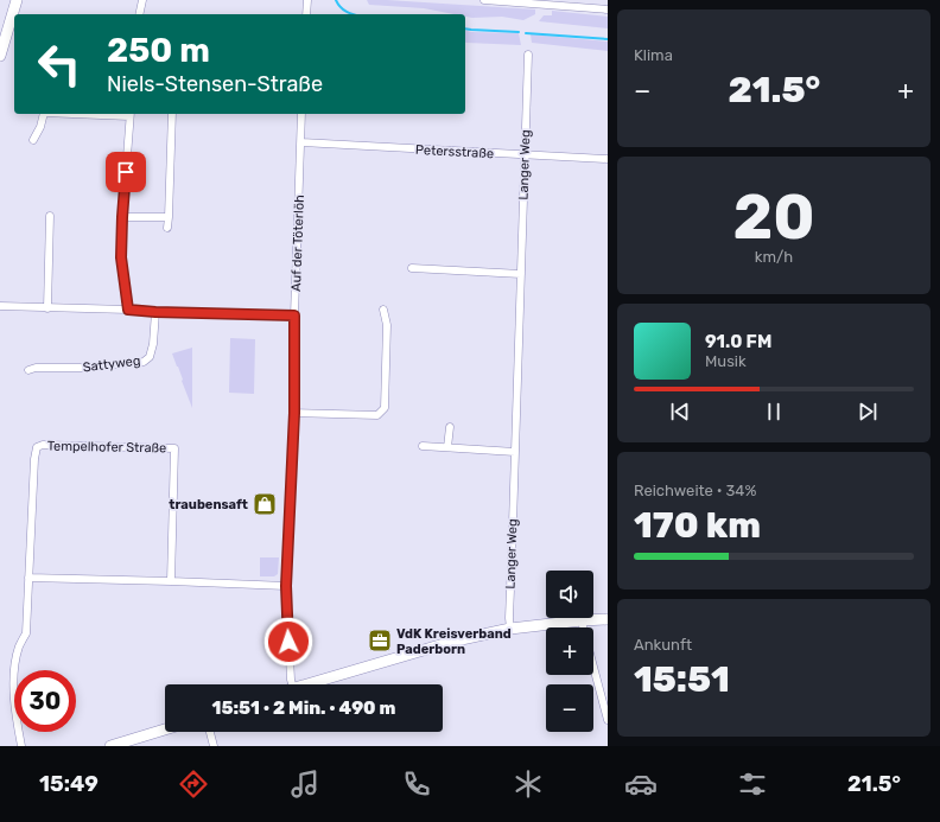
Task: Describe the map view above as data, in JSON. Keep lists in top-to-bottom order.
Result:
{
  "streets": {
    "street": [
      "Petersstraße",
      "Langer Weg",
      "Auf der Töterlöh",
      "Sattyweg",
      "Tempelhofer Straße"
    ]
  },
  "crossings": [
    ["Petersstraße", "Langer Weg"],
    ["Petersstraße", "Auf der Töterlöh"]
  ],
  "places": {
    "shop": ["traubensaft"],
    "office": ["VdK Kreisverband Paderborn"]
  },
  "page": {
    "tile": [
      "Klima",
      ["20", "km/h"],
      ["Reichweite · 34%", "170 km"],
      ["Ankunft", "15:51"]
    ],
    "turn": ["250 m", "Niels-Stensen-Straße"],
    "heat": ["−", "21.5°", "+"],
    "song": ["91.0 FM", "Musik"],
    "map_buttons": ["+", "−"],
    "limit": "30",
    "trip": "15:51 · 2 Min. · 490 m",
    "tabs": ["15:49", "21.5°"]
  }
}
